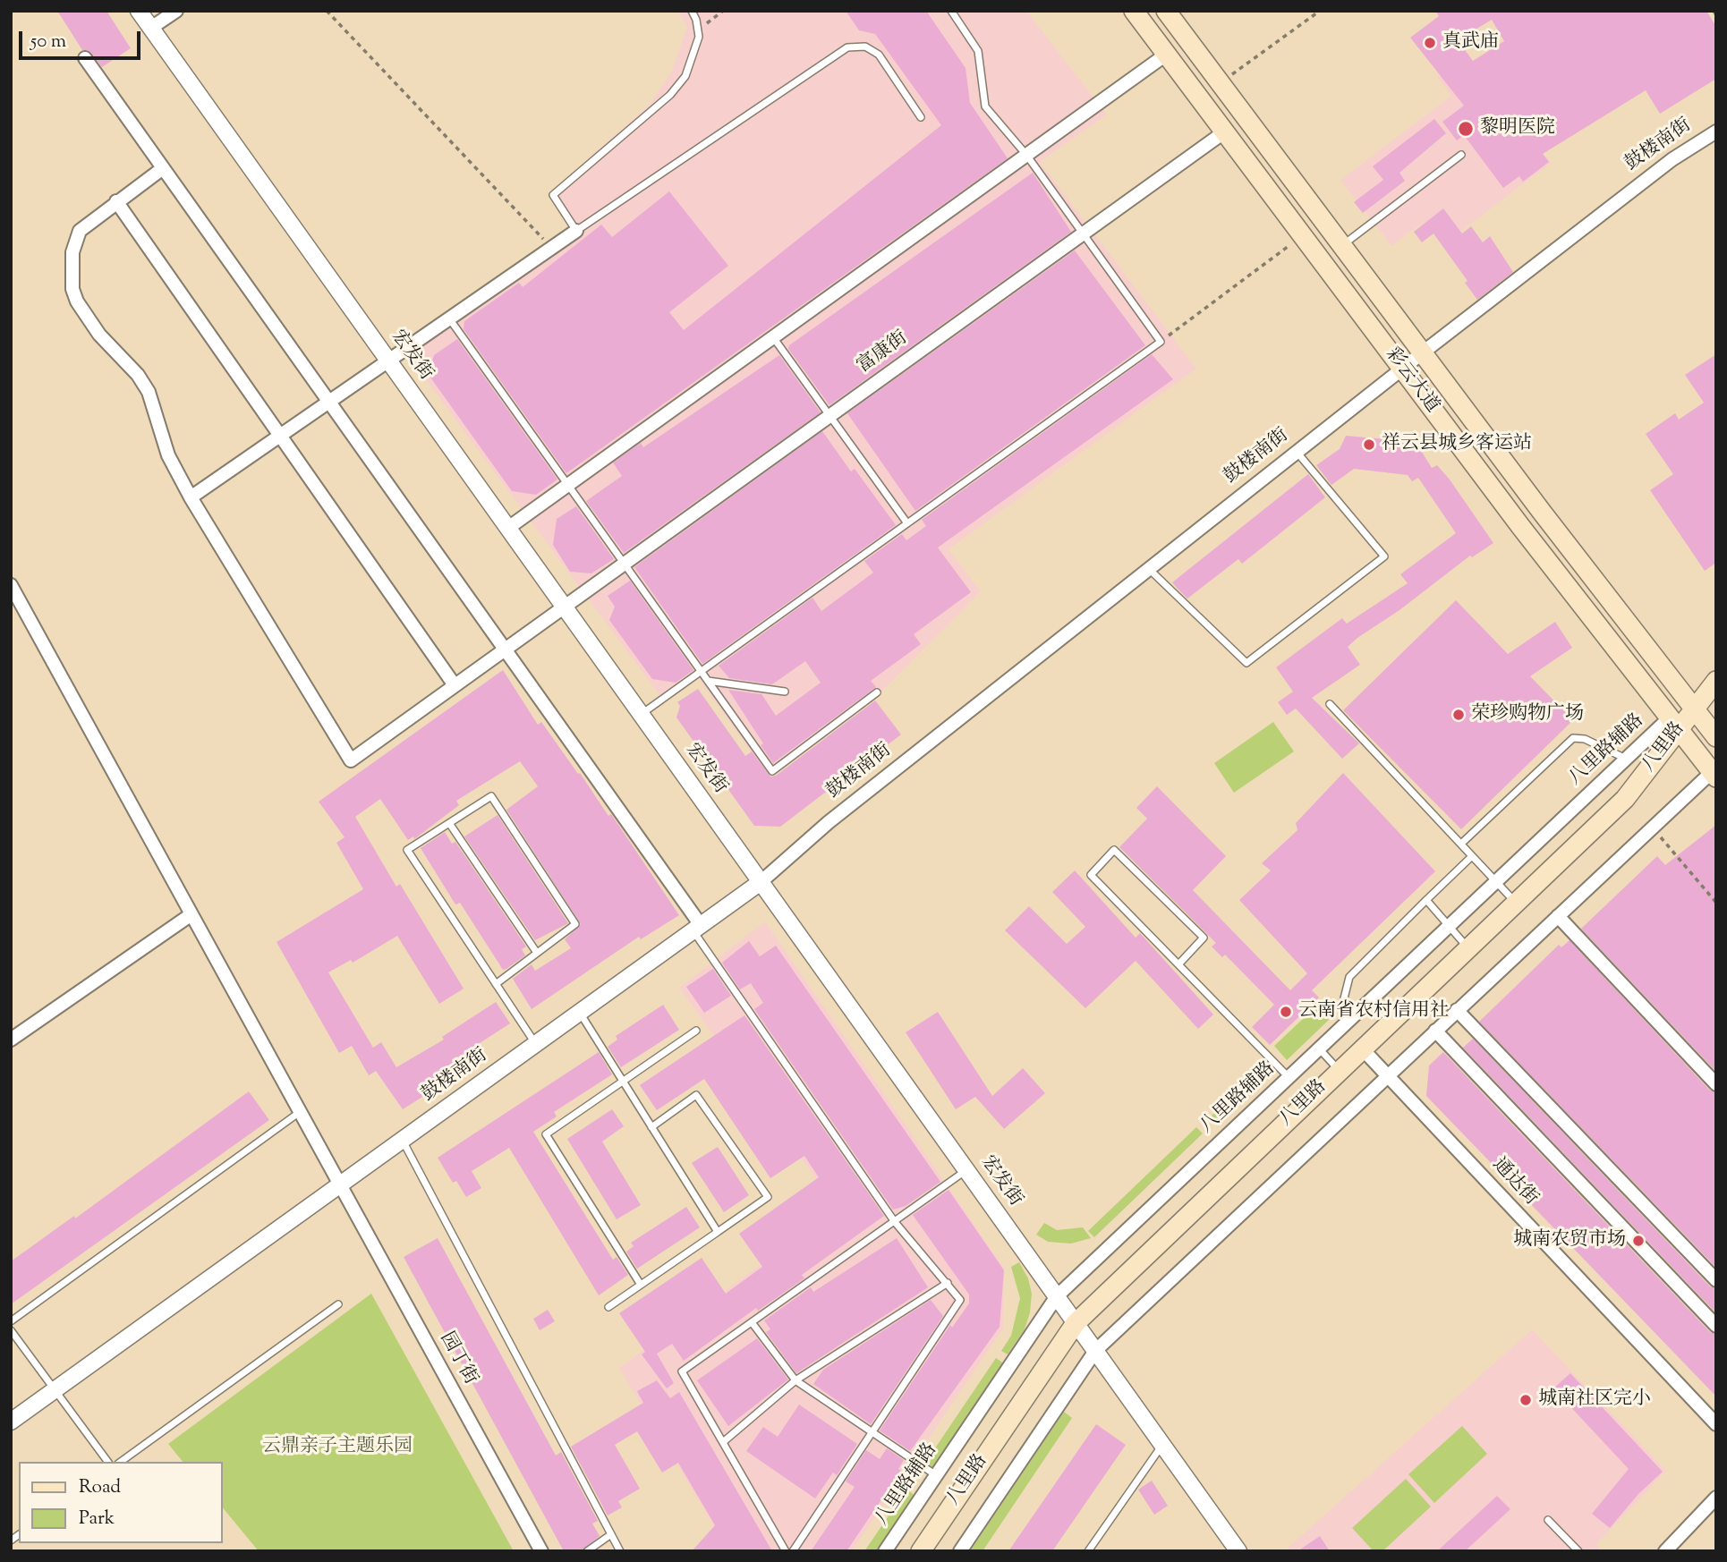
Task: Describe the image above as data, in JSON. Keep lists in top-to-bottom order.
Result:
{
  "streets": {
    "main road": ["彩云大道", "八里路"],
    "street": [
      "鼓楼南街",
      "富康街",
      "宏发街",
      "八里路辅路",
      "通达街",
      "园丁街"
    ]
  },
  "crossings": [
    ["鼓楼南街", "宏发街"],
    ["鼓楼南街", "彩云大道"],
    ["鼓楼南街", "园丁街"],
    ["富康街", "宏发街"],
    ["富康街", "彩云大道"],
    ["宏发街", "八里路"],
    ["宏发街", "八里路辅路"],
    ["彩云大道", "八里路"],
    ["彩云大道", "八里路辅路"],
    ["八里路", "八里路辅路"],
    ["八里路", "通达街"]
  ],
  "parks": ["云鼎亲子主题乐园"],
  "places": [
    "真武庙",
    "黎明医院",
    "祥云县城乡客运站",
    "荣珍购物广场",
    "云南省农村信用社",
    "城南农贸市场",
    "城南社区完小"
  ],
  "legend": ["Road", "Park"],
  "scale_bar": "50 m"
}
